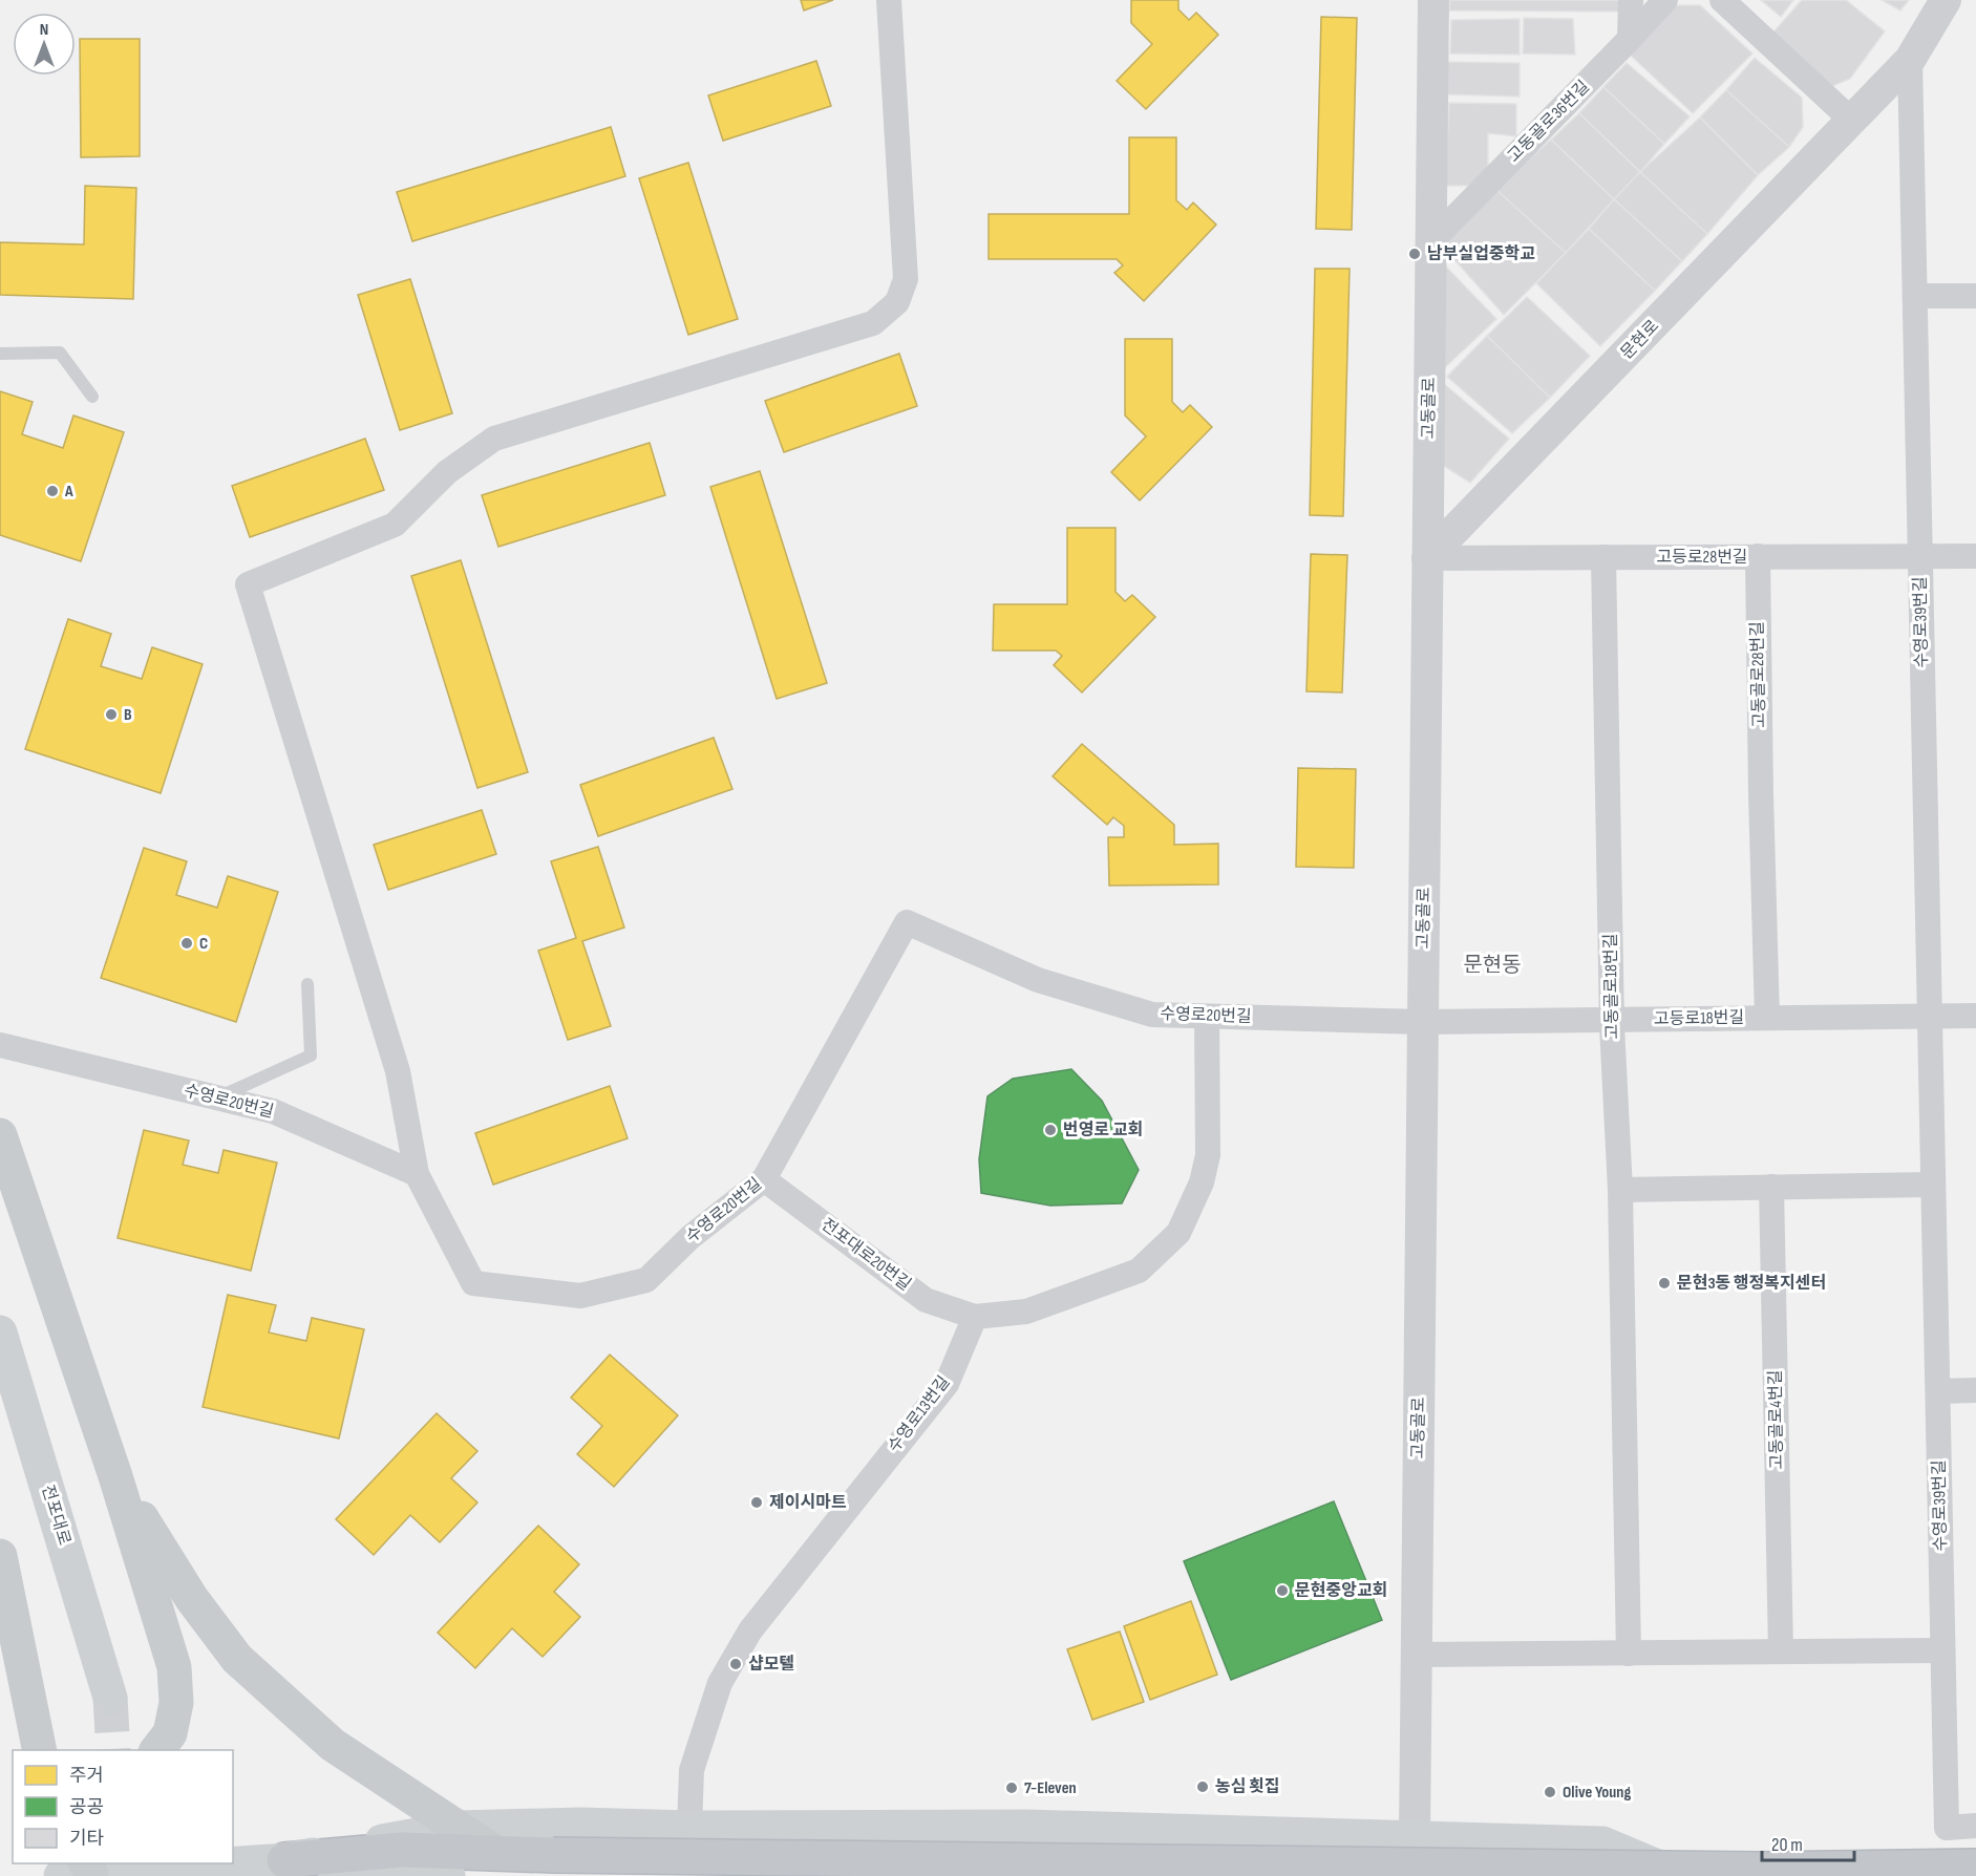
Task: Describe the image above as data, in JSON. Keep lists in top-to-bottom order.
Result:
{
  "streets": {
    "main road": ["전포대로"],
    "street": [
      "고동골로36번길",
      "문현로",
      "고동골로",
      "고등로28번길",
      "수영로39번길",
      "고동골로28번길",
      "고동골로18번길",
      "수영로20번길",
      "고등로18번길",
      "전포대로20번길",
      "수영로13번길",
      "고동골로4번길"
    ]
  },
  "crossings": [
    ["고동골로36번길", "고동골로"],
    ["문현로", "고동골로"],
    ["문현로", "고등로28번길"],
    ["문현로", "수영로39번길"],
    ["고동골로", "고등로28번길"],
    ["고동골로", "수영로20번길"],
    ["고동골로", "고등로18번길"],
    ["고등로28번길", "수영로39번길"],
    ["고등로28번길", "고동골로28번길"],
    ["고등로28번길", "고동골로18번길"],
    ["수영로39번길", "고등로18번길"],
    ["고동골로28번길", "고등로18번길"],
    ["고동골로18번길", "고등로18번길"],
    ["수영로20번길", "고등로18번길"],
    ["수영로20번길", "전포대로20번길"],
    ["전포대로20번길", "수영로13번길"]
  ],
  "districts": ["문현동"],
  "places": [
    "남부실업중학교",
    "A",
    "B",
    "C",
    "번영로 교회",
    "문현3동 행정복지센터",
    "제이시마트",
    "문현중앙교회",
    "샵모텔",
    "농심 횟집",
    "7-Eleven",
    "Olive Young"
  ],
  "legend": ["주거", "공공", "기타"],
  "scale_bar": "20 m",
  "north": "top"
}
